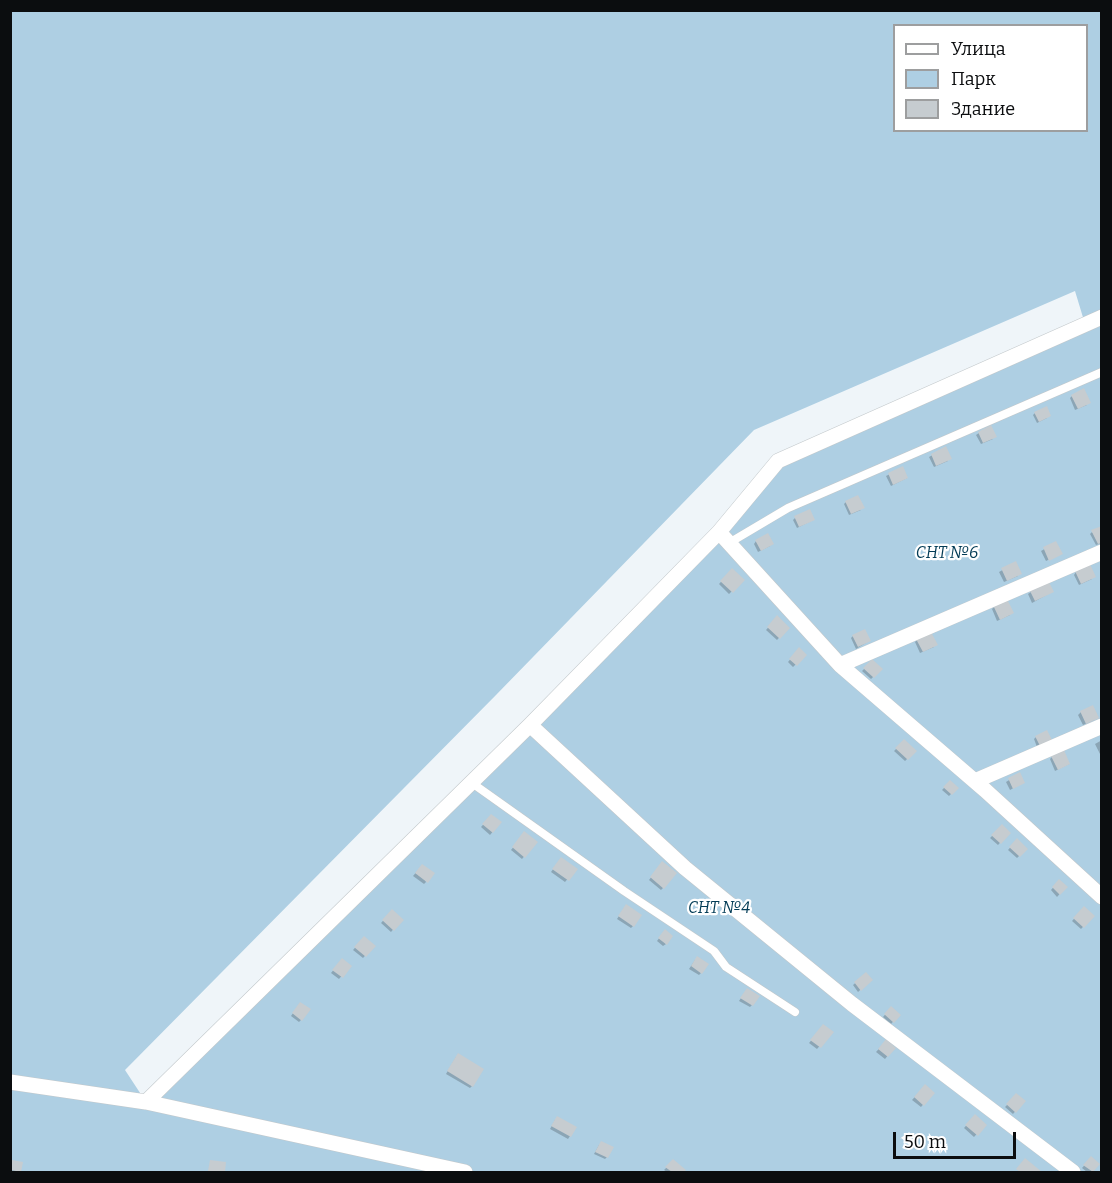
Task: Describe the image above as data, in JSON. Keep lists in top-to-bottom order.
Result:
{
  "parks": ["СНТ №6", "СНТ №4"],
  "legend": ["Улица", "Парк", "Здание"],
  "scale_bar": "50 m"
}
